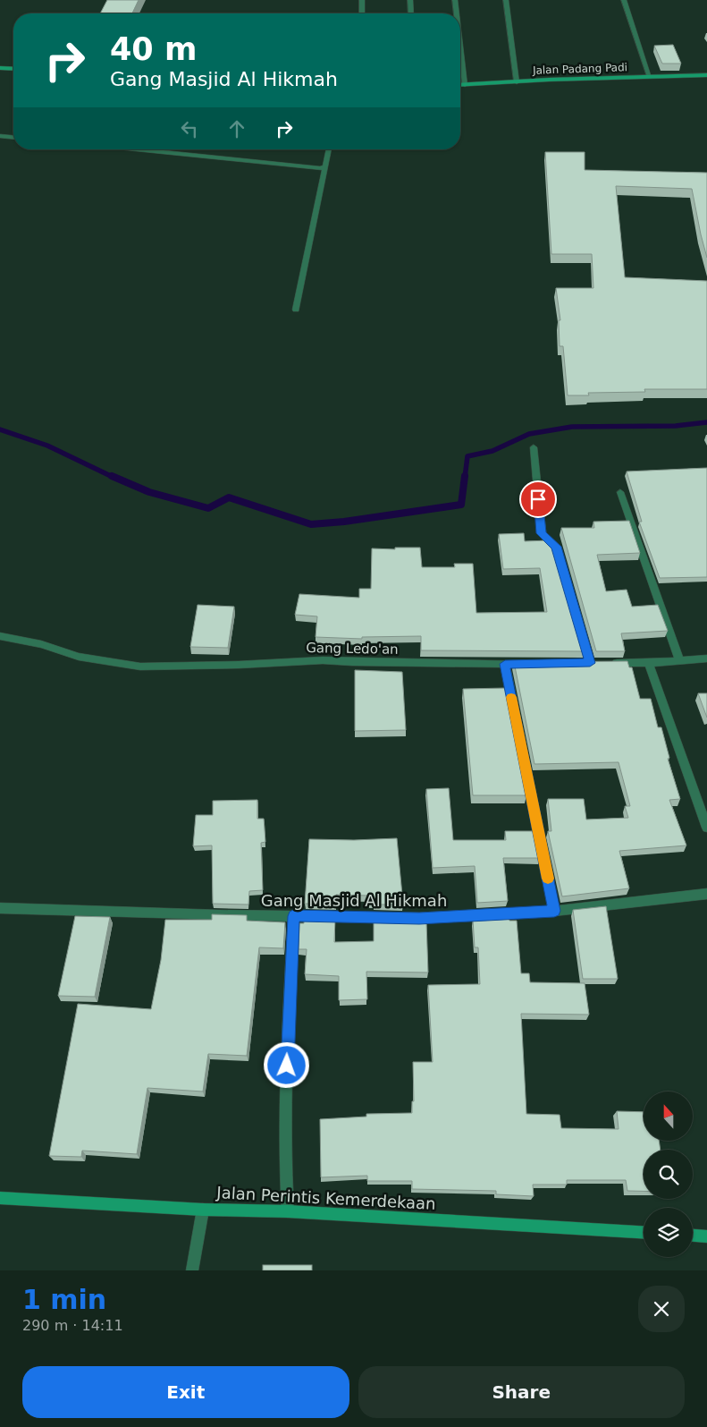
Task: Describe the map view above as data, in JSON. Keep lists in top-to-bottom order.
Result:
{
  "streets": {
    "main road": ["Jalan Padang Padi", "Jalan Perintis Kemerdekaan"],
    "street": ["Gang Ledo'an", "Gang Masjid Al Hikmah"]
  },
  "north": "top",
  "page": {
    "turn": ["40 m", "Gang Masjid Al Hikmah"],
    "heading": ["1 min", "290 m · 14:11"],
    "buttons": ["Exit", "Share"]
  }
}
